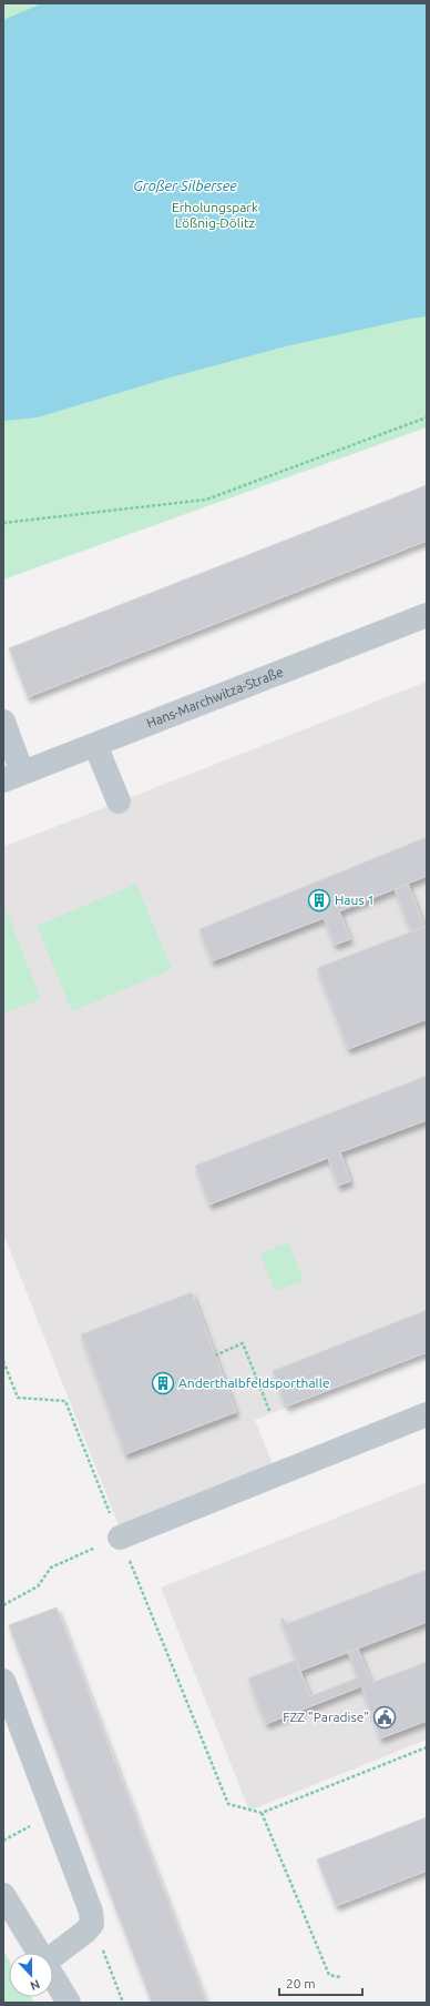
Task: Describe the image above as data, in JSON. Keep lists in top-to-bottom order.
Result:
{
  "streets": {
    "street": ["Hans-Marchwitza-Straße"]
  },
  "water": ["Großer Silbersee"],
  "parks": ["Erholungspark Lößnig-Dölitz"],
  "places": {
    "building": ["Haus 1", "Anderthalbfeldsporthalle"],
    "public building": ["FZZ \"Paradise\""]
  },
  "scale_bar": "20 m",
  "north": "bottom"
}
